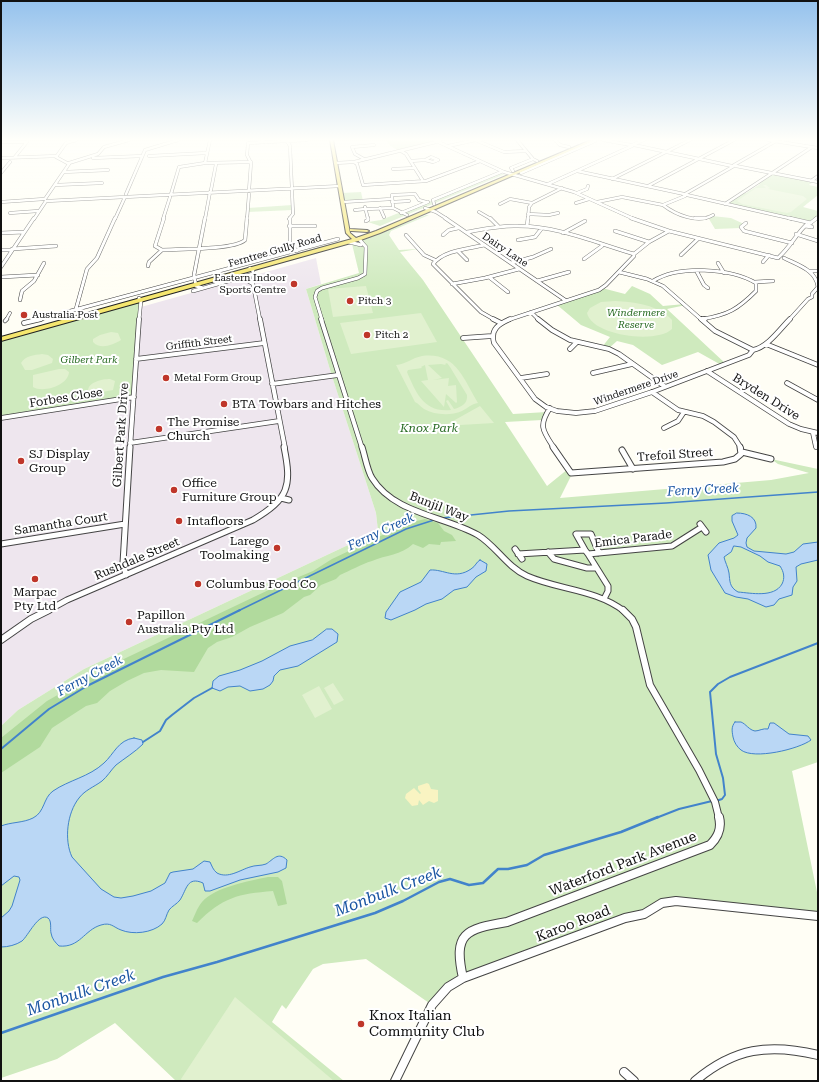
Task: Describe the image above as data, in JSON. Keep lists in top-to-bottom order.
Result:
{
  "streets": {
    "main road": ["Ferntree Gully Road"],
    "street": [
      "Dairy Lane",
      "Griffith Street",
      "Windermere Drive",
      "Bryden Drive",
      "Forbes Close",
      "Gilbert Park Drive",
      "Trefoil Street",
      "Bunjil Way",
      "Samantha Court",
      "Emica Parade",
      "Rushdale Street",
      "Waterford Park Avenue",
      "Karoo Road"
    ]
  },
  "crossings": [
    ["Dairy Lane", "Ferntree Gully Road"],
    ["Ferntree Gully Road", "Gilbert Park Drive"],
    ["Ferntree Gully Road", "Bunjil Way"],
    ["Ferntree Gully Road", "Rushdale Street"],
    ["Griffith Street", "Gilbert Park Drive"],
    ["Griffith Street", "Rushdale Street"],
    ["Windermere Drive", "Bryden Drive"],
    ["Windermere Drive", "Trefoil Street"],
    ["Forbes Close", "Gilbert Park Drive"],
    ["Gilbert Park Drive", "Samantha Court"],
    ["Gilbert Park Drive", "Rushdale Street"],
    ["Bunjil Way", "Emica Parade"],
    ["Bunjil Way", "Waterford Park Avenue"],
    ["Waterford Park Avenue", "Karoo Road"]
  ],
  "water": ["Ferny Creek", "Monbulk Creek"],
  "parks": ["Windermere Reserve", "Gilbert Park", "Knox Park"],
  "places": [
    "Eastern Indoor Sports Centre",
    "Pitch 3",
    "Australia Post",
    "Pitch 2",
    "Metal Form Group",
    "BTA Towbars and Hitches",
    "The Promise Church",
    "SJ Display Group",
    "Office Furniture Group",
    "Intafloors",
    "Larego Toolmaking",
    "Marpac Pty Ltd",
    "Columbus Food Co",
    "Papillon Australia Pty Ltd",
    "Knox Italian Community Club"
  ]
}
